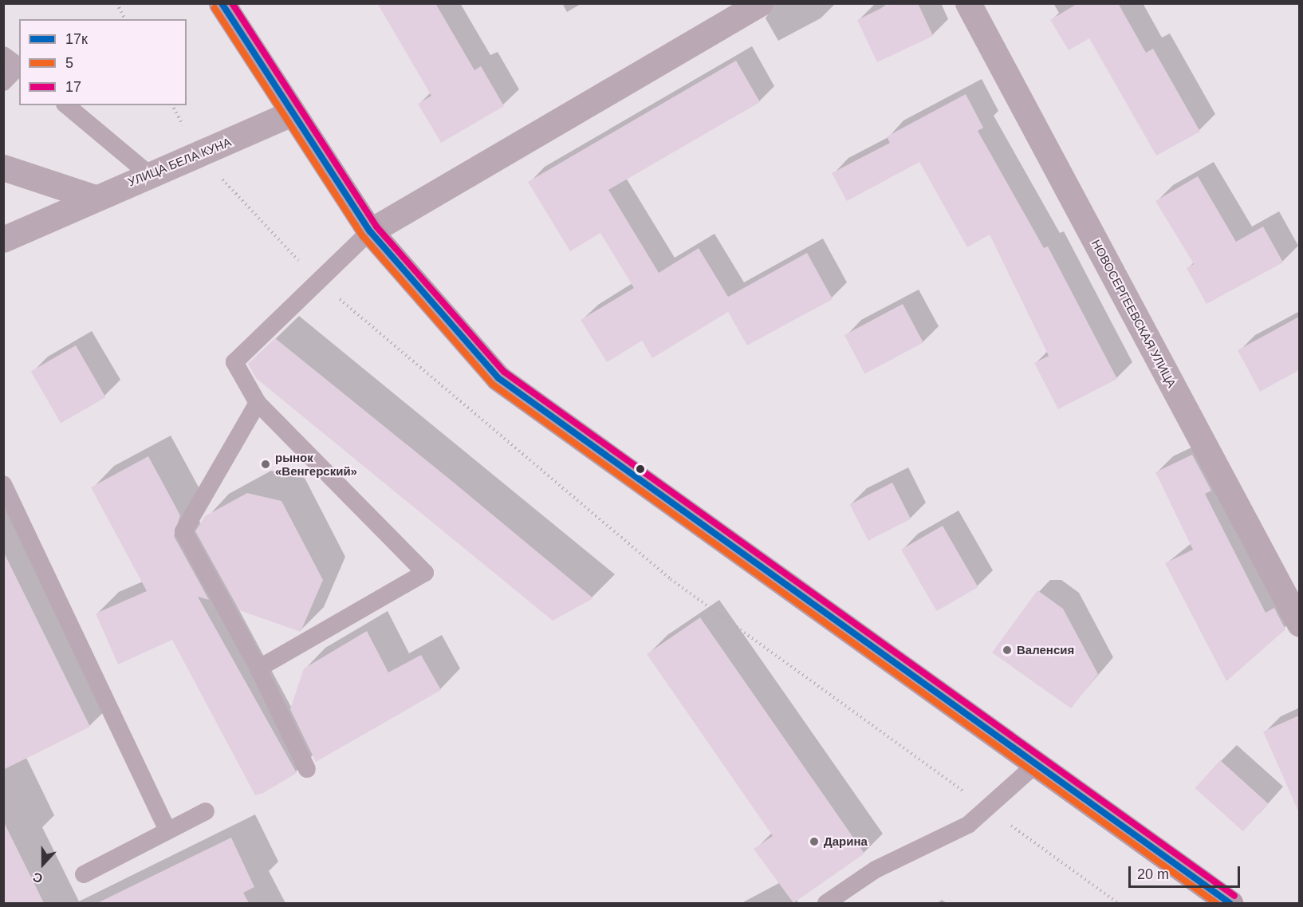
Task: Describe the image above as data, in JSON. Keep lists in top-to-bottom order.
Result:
{
  "streets": {
    "street": ["УЛИЦА БЕЛА КУНА", "НОВОСЕРГЕЕВСКАЯ УЛИЦА"]
  },
  "places": ["рынок «Венгерский»", "Валенсия", "Дарина"],
  "lines": ["transit line 17к", "transit line 17", "transit line 5"],
  "legend": ["17к", "5", "17"],
  "scale_bar": "20 m",
  "north": "bottom"
}
